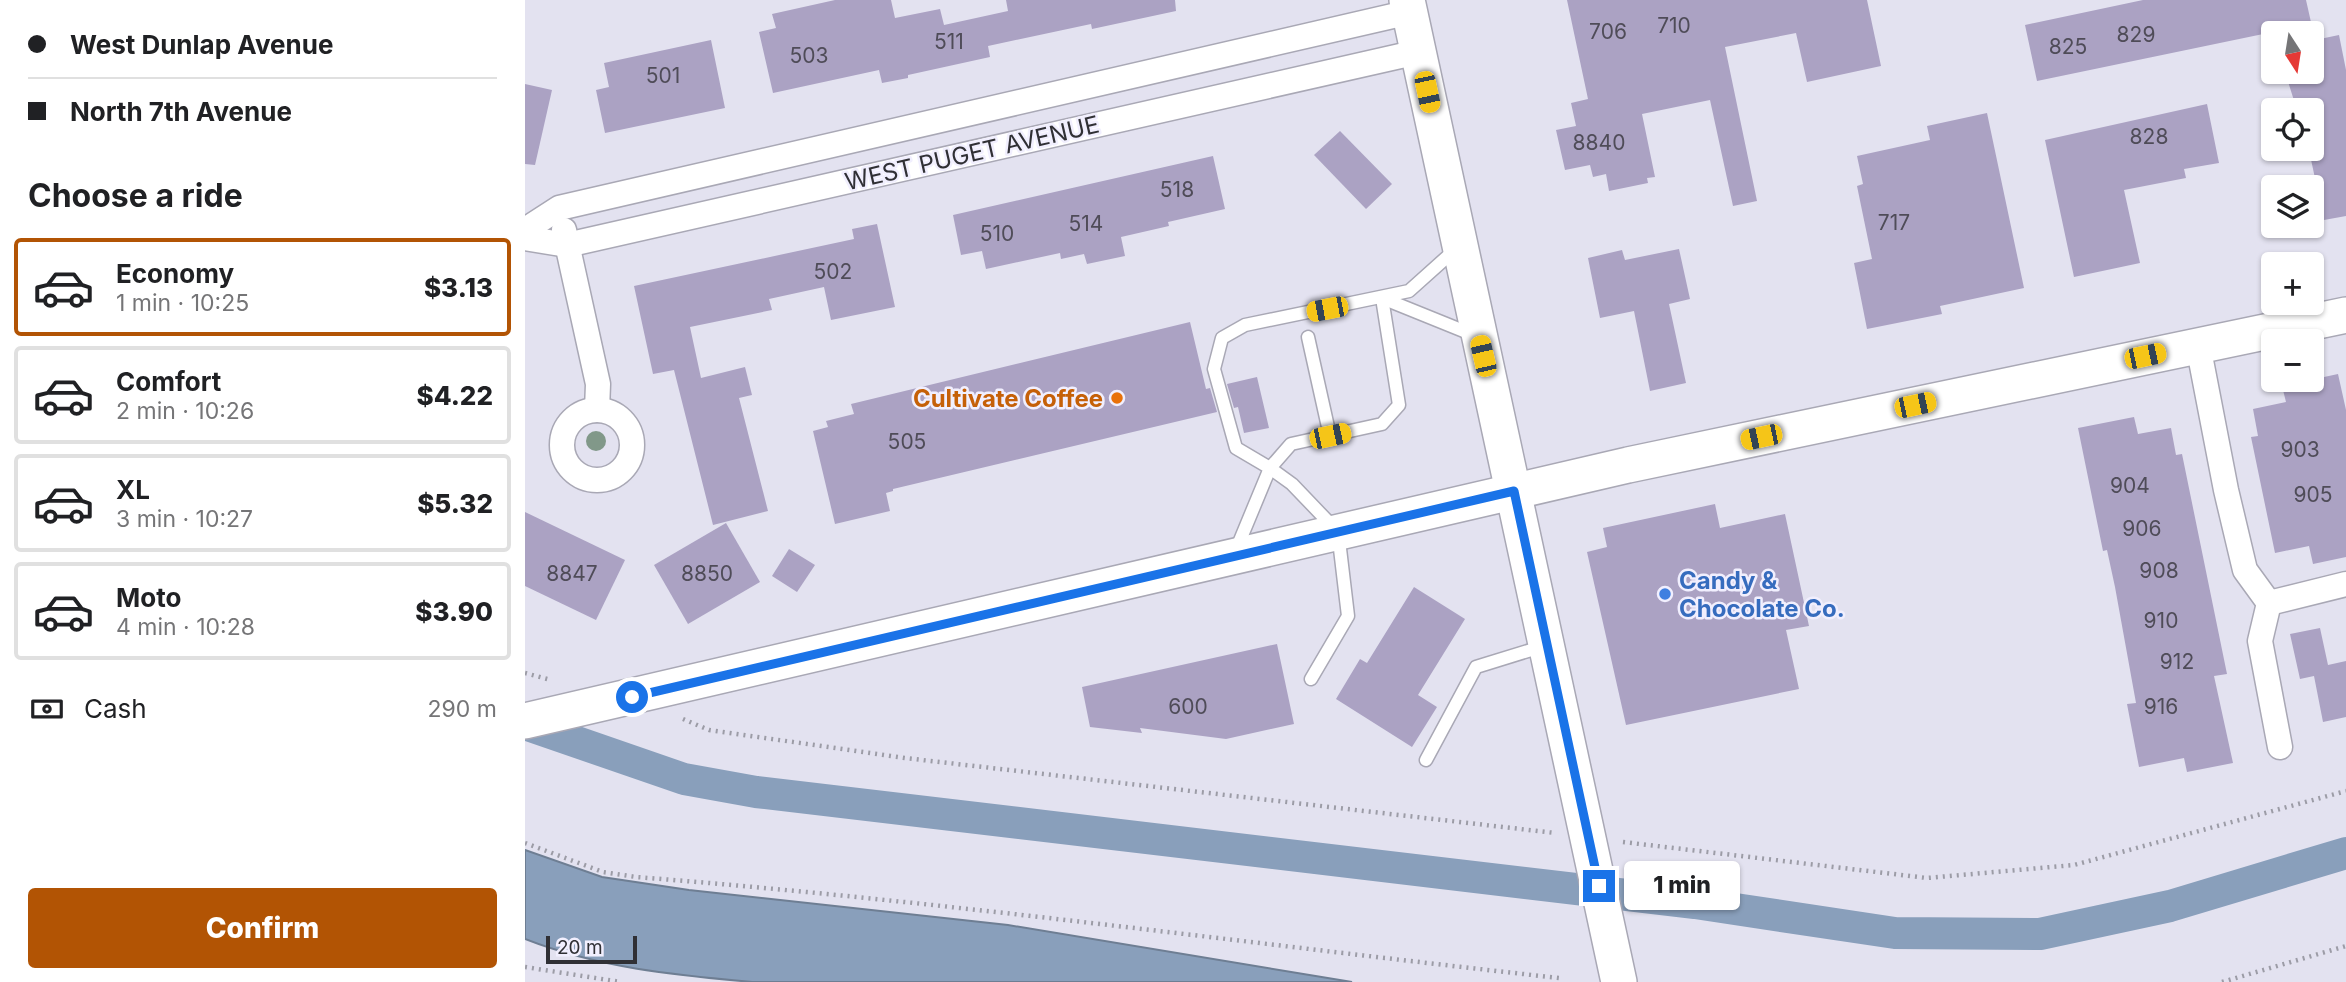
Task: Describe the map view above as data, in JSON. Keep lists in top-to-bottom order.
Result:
{
  "streets": {
    "street": ["WEST PUGET AVENUE"]
  },
  "places": ["Cultivate Coffee", "Candy & Chocolate Co."],
  "house_numbers": [
    "710",
    "706",
    "829",
    "511",
    "825",
    "503",
    "501",
    "828",
    "8840",
    "518",
    "717",
    "514",
    "510",
    "502",
    "505",
    "903",
    "904",
    "905",
    "906",
    "908",
    "8847",
    "8850",
    "910",
    "912",
    "600",
    "916"
  ],
  "scale_bar": "20 m",
  "north": "bottom",
  "page": {
    "banner": ["West Dunlap Avenue", "North 7th Avenue"],
    "map_buttons": ["+", "−"],
    "heading": "Choose a ride",
    "list": [
      {
        "name": "Economy",
        "note": "1 min · 10:25",
        "value": "$3.13"
      },
      {
        "name": "Comfort",
        "note": "2 min · 10:26",
        "value": "$4.22"
      },
      {
        "name": "XL",
        "note": "3 min · 10:27",
        "value": "$5.32"
      },
      {
        "name": "Moto",
        "note": "4 min · 10:28",
        "value": "$3.90"
      }
    ],
    "pay": ["Cash", "290 m"],
    "bubble": "1 min",
    "buttons": "Confirm",
    "scale": "20 m"
  }
}
